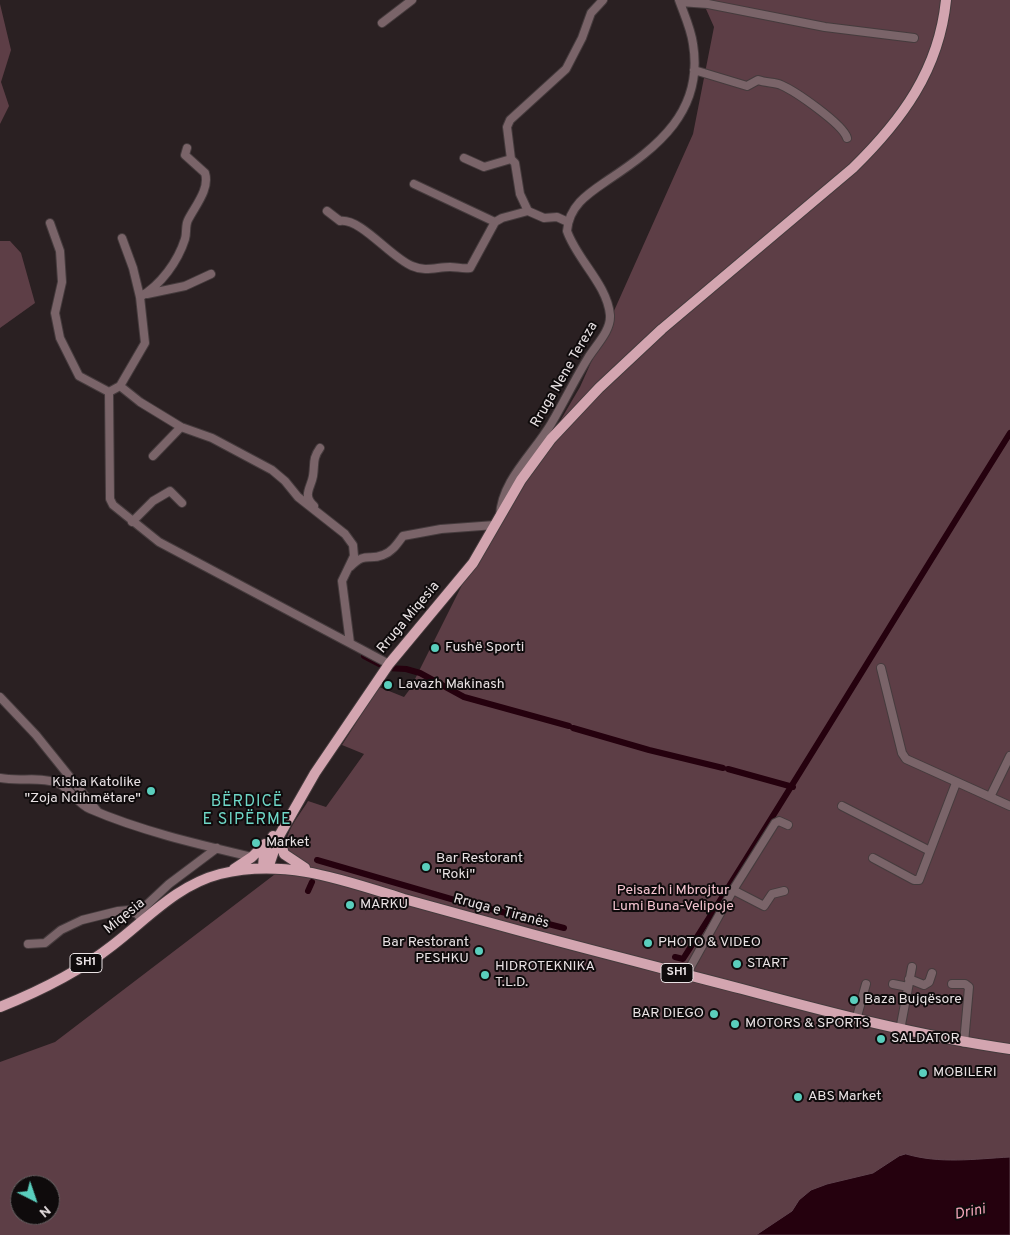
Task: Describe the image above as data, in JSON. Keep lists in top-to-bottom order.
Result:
{
  "streets": {
    "main road": [
      "Rruga Miqesia",
      "Rruga e Tiranës",
      "Miqesia",
      "SH1"
    ],
    "street": ["Rruga Nene Tereza"]
  },
  "crossings": [
    ["Rruga Nene Tereza", "Rruga Miqesia"],
    ["Rruga Miqesia", "SH1"],
    ["Rruga e Tiranës", "SH1"],
    ["Miqesia", "SH1"]
  ],
  "districts": ["BËRDICË E SIPËRME"],
  "water": ["Drini"],
  "parks": ["Peisazh i Mbrojtur Lumi Buna-Velipoje"],
  "places": [
    "Fushë Sporti",
    "Lavazh Makinash",
    "Kisha Katolike \"Zoja Ndihmëtare\"",
    "Market",
    "Bar Restorant \"Roki\"",
    "MARKU",
    "PHOTO & VIDEO",
    "Bar Restorant PESHKU",
    "START",
    "HIDROTEKNIKA T.L.D.",
    "Baza Bujqësore",
    "BAR DIEGO",
    "MOTORS & SPORTS",
    "SALDATOR",
    "MOBILERI",
    "ABS Market"
  ],
  "north": "bottom right"
}
